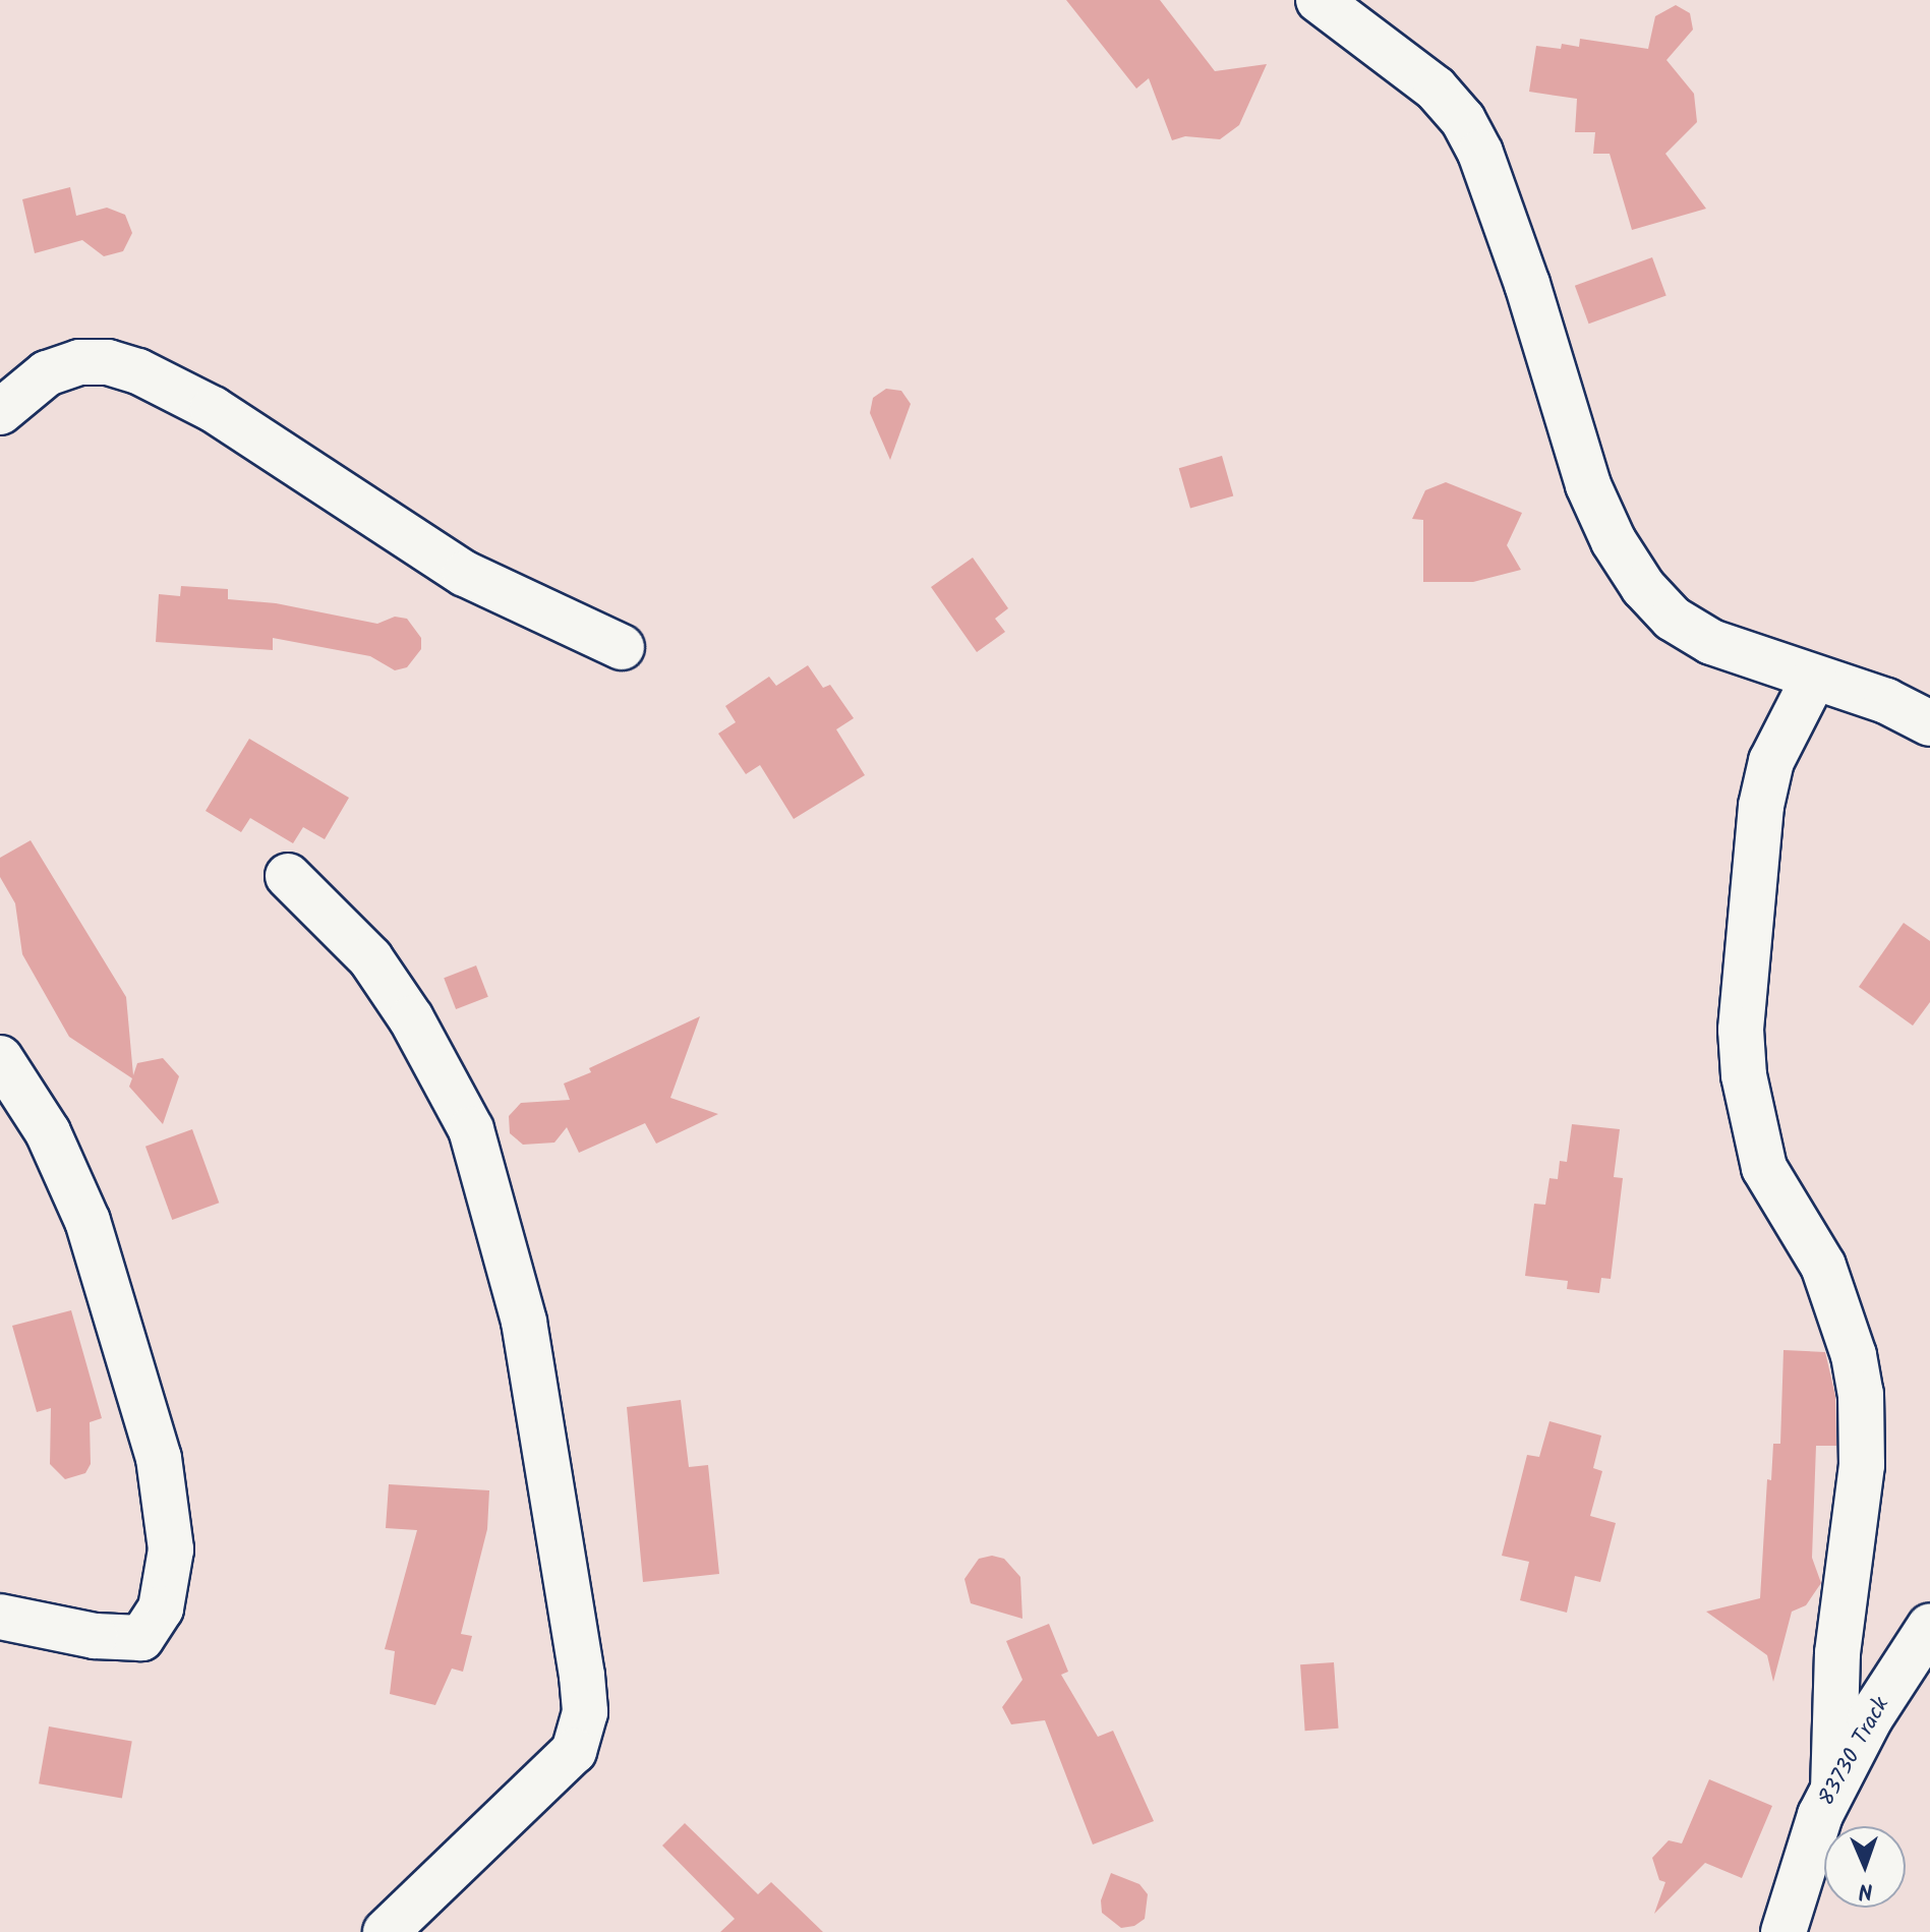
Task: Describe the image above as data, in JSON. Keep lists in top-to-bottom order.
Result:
{
  "streets": {
    "street": ["83730 Track"]
  },
  "north": "bottom"
}
